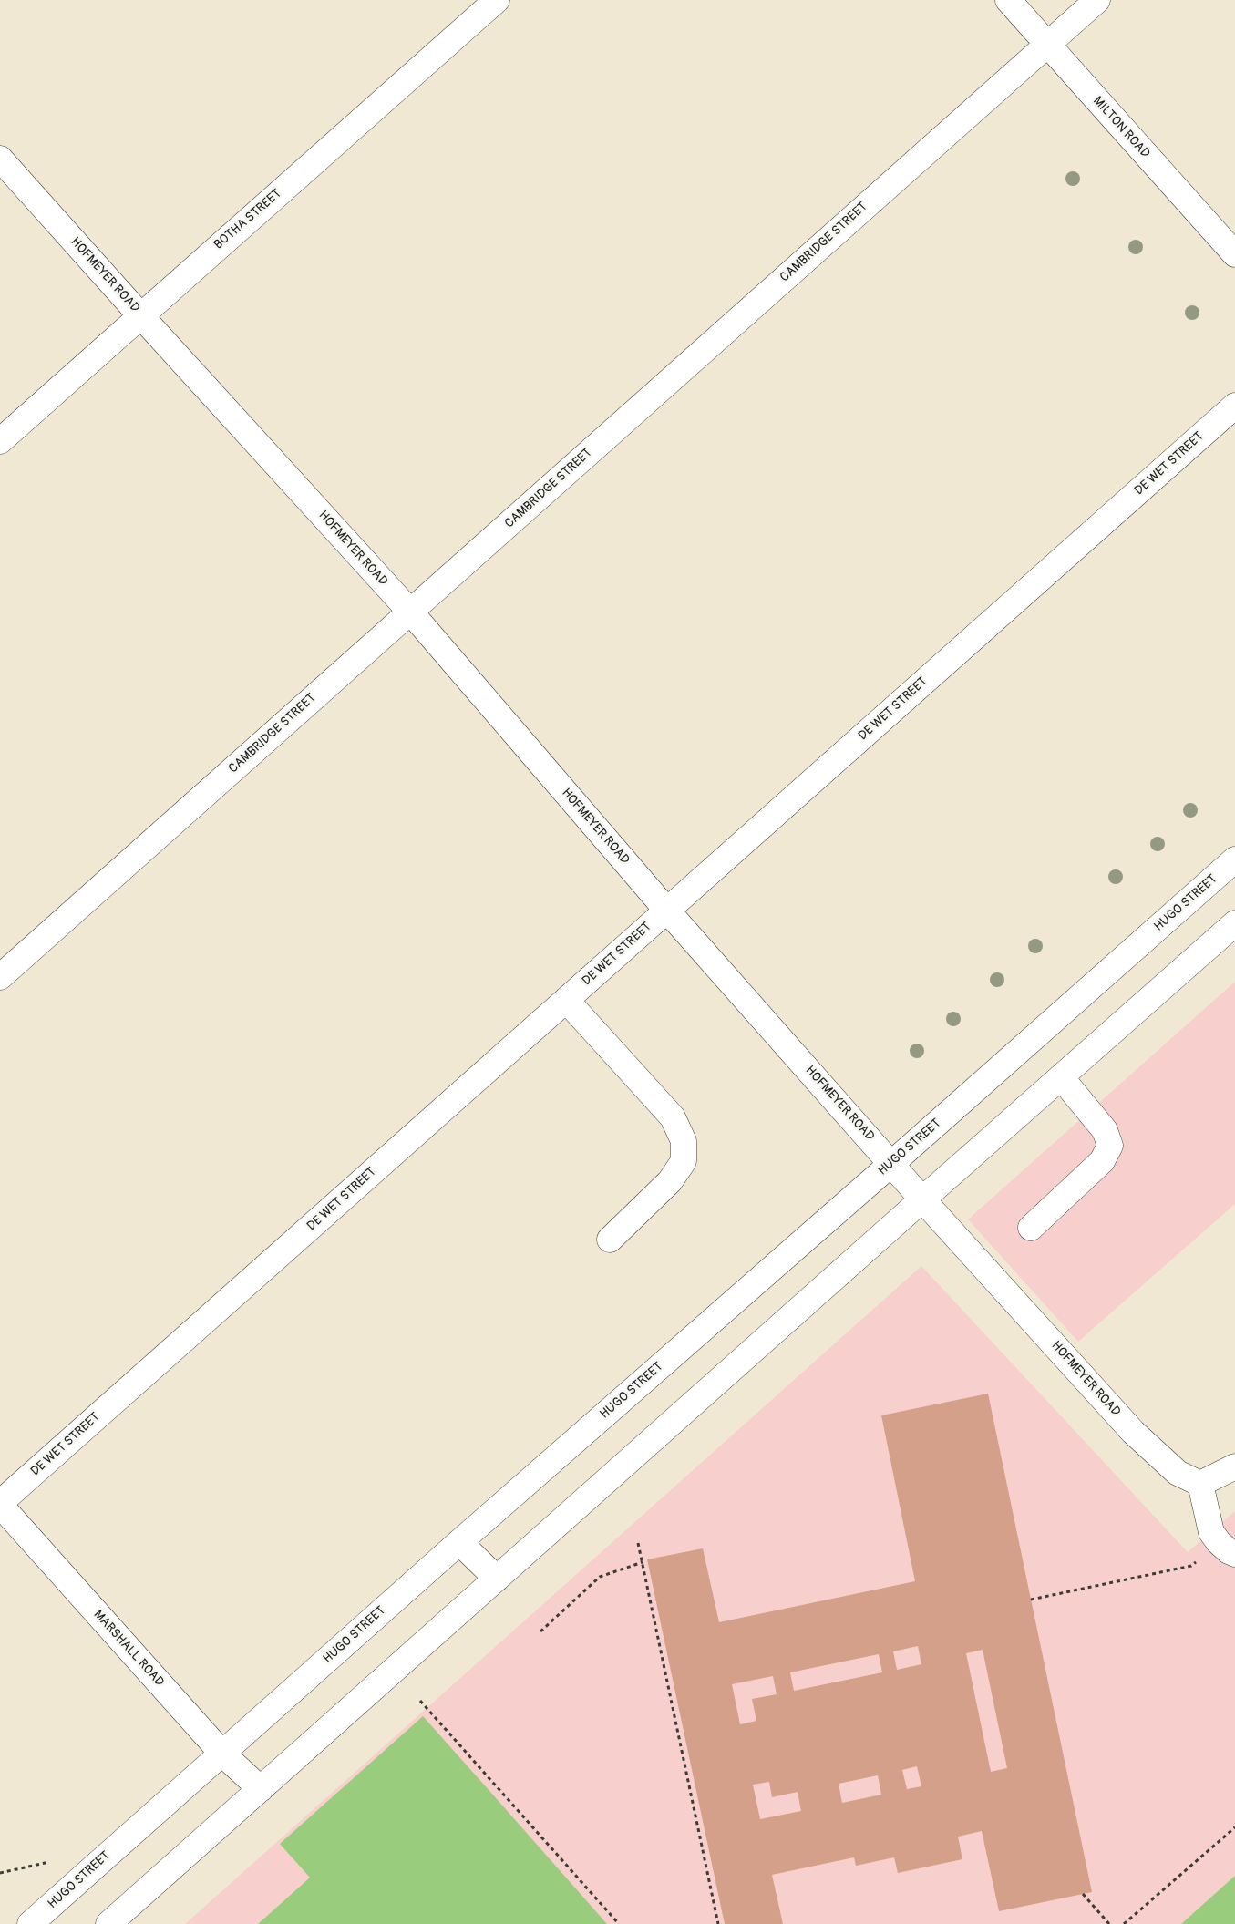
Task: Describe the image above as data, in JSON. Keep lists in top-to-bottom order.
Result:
{
  "streets": {
    "street": [
      "MILTON ROAD",
      "BOTHA STREET",
      "CAMBRIDGE STREET",
      "HOFMEYER ROAD",
      "DE WET STREET",
      "HUGO STREET",
      "MARSHALL ROAD"
    ]
  },
  "crossings": [
    ["MILTON ROAD", "CAMBRIDGE STREET"],
    ["BOTHA STREET", "HOFMEYER ROAD"],
    ["CAMBRIDGE STREET", "HOFMEYER ROAD"],
    ["HOFMEYER ROAD", "DE WET STREET"],
    ["HOFMEYER ROAD", "HUGO STREET"],
    ["DE WET STREET", "MARSHALL ROAD"],
    ["HUGO STREET", "MARSHALL ROAD"]
  ]
}
